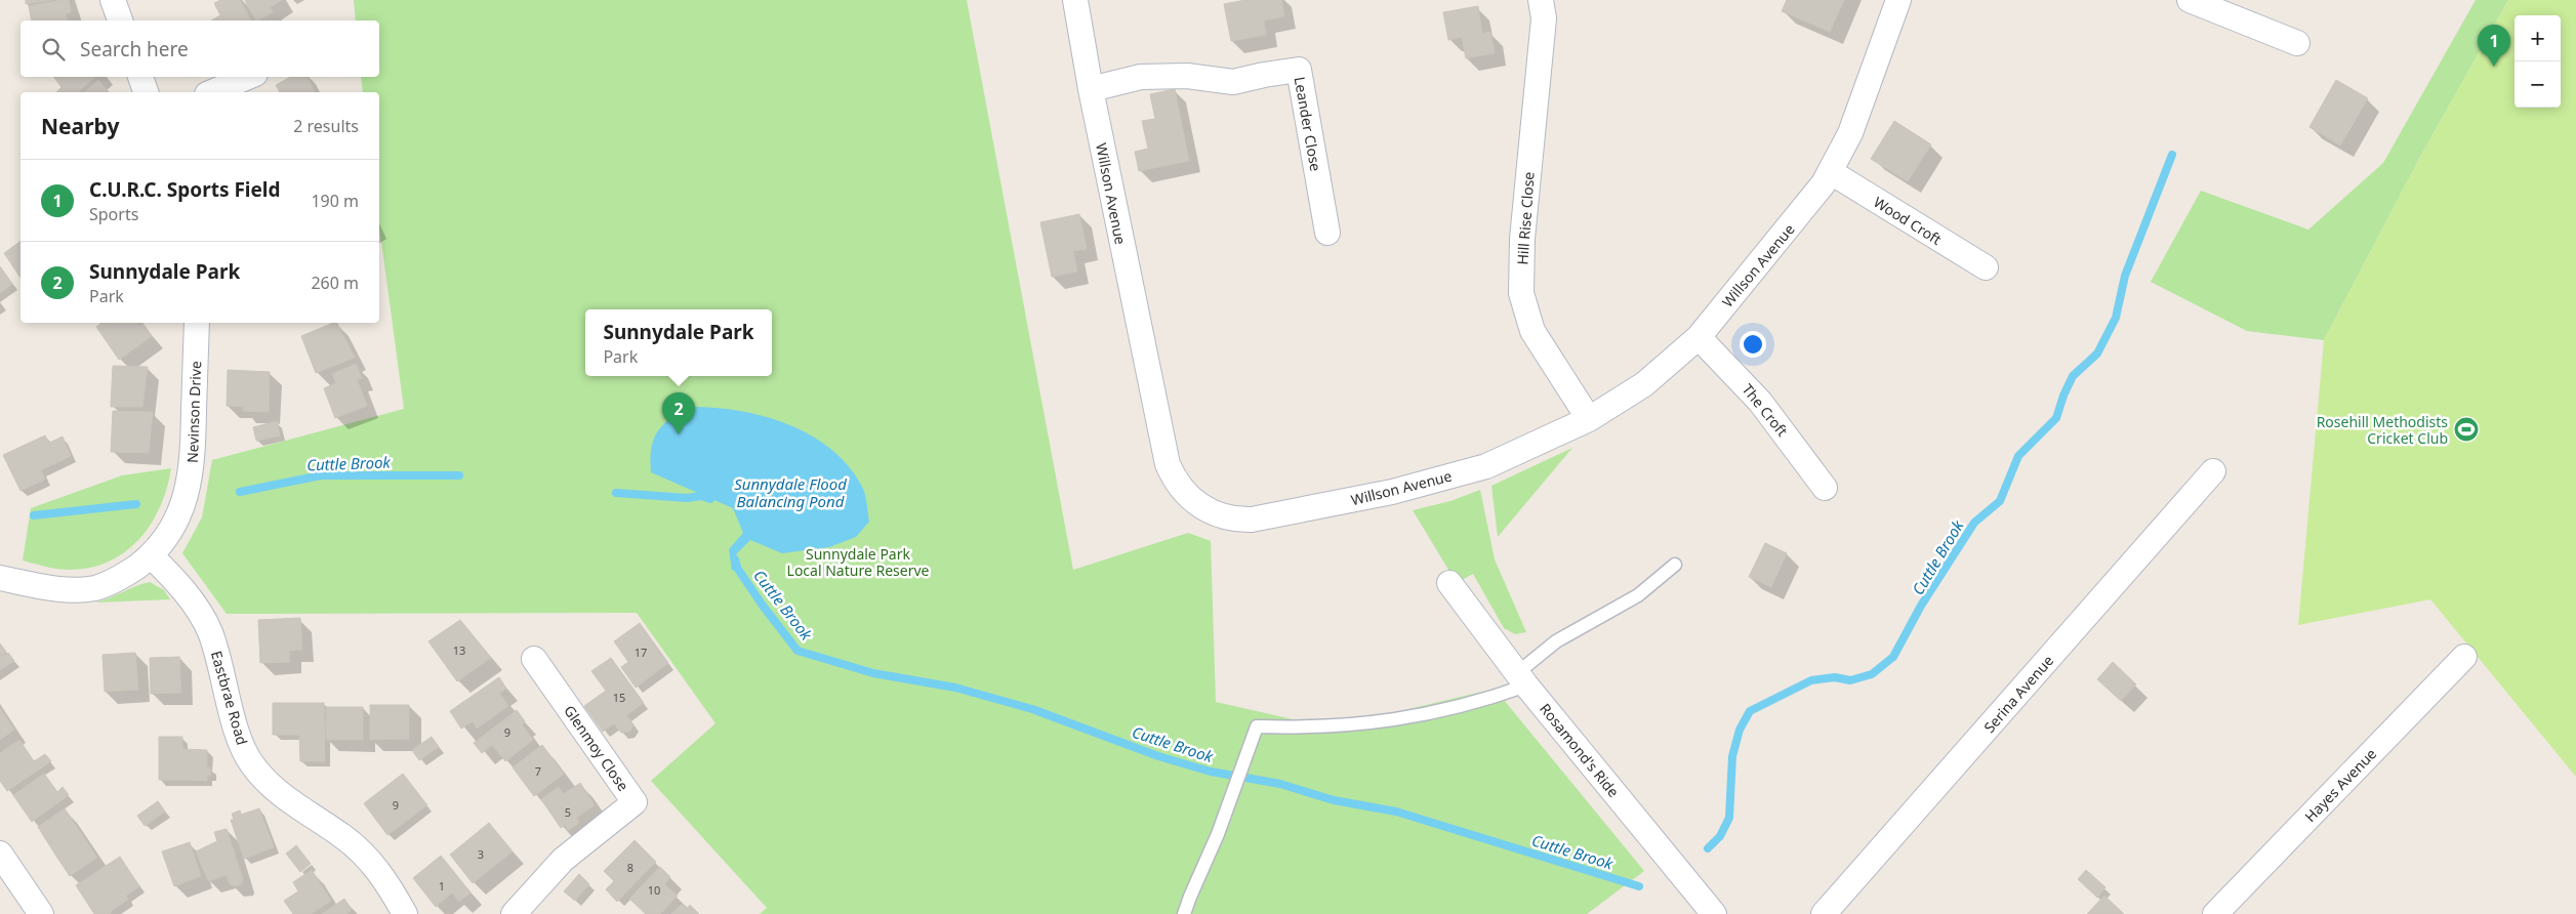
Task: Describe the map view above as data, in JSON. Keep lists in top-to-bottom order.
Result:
{
  "streets": {
    "street": [
      "Leander Close",
      "Willson Avenue",
      "Hill Rise Close",
      "Wood Croft",
      "The Croft",
      "Nevinson Drive",
      "Serina Avenue",
      "Eastbrae Road",
      "Glenmoy Close",
      "Rosamond's Ride",
      "Hayes Avenue"
    ]
  },
  "crossings": [
    ["Leander Close", "Willson Avenue"],
    ["Willson Avenue", "Hill Rise Close"],
    ["Willson Avenue", "Wood Croft"],
    ["Willson Avenue", "The Croft"],
    ["Nevinson Drive", "Eastbrae Road"]
  ],
  "water": ["Cuttle Brook", "Sunnydale Flood Balancing Pond"],
  "parks": ["Sunnydale Park Local Nature Reserve"],
  "places": {
    "sports": ["Rosehill Methodists Cricket Club"]
  },
  "house_numbers": [
    "13",
    "17",
    "15",
    "9",
    "7",
    "9",
    "5",
    "3",
    "8",
    "1",
    "10"
  ],
  "page": {
    "map_buttons": ["+", "−"],
    "search": "Search here",
    "pins": ["1", "2"],
    "heading": ["Nearby", "2 results"],
    "list": [
      {
        "mark": "1",
        "name": "C.U.R.C. Sports Field",
        "note": "Sports",
        "value": "190 m"
      },
      {
        "mark": "2",
        "name": "Sunnydale Park",
        "note": "Park",
        "value": "260 m"
      }
    ],
    "popup": ["Sunnydale Park", "Park"]
  }
}
